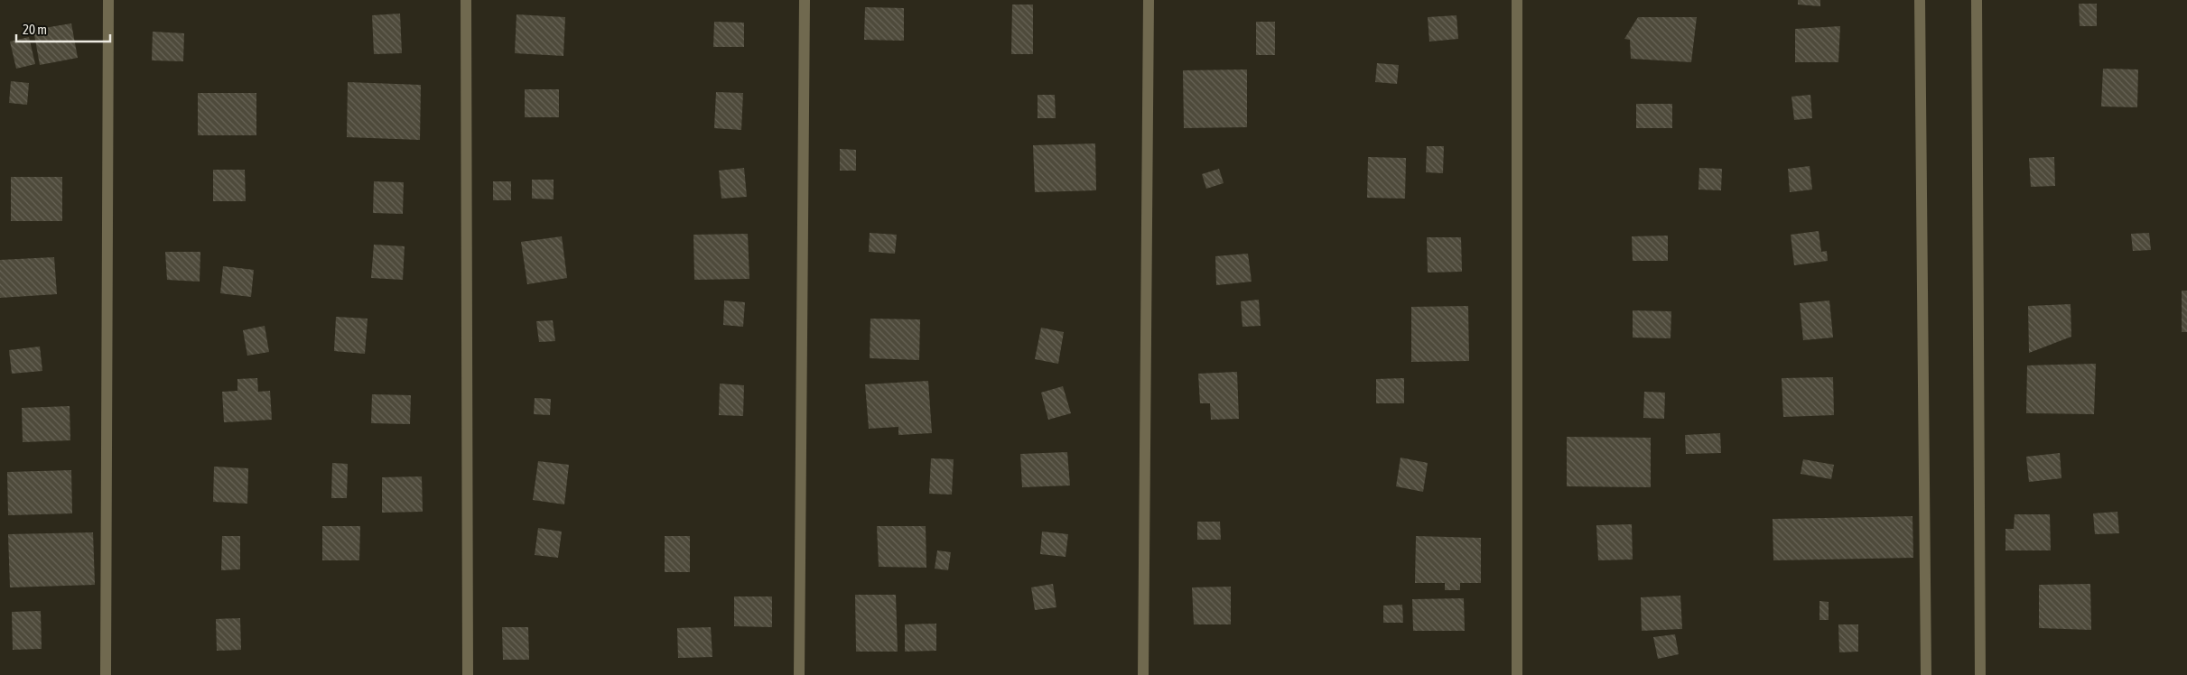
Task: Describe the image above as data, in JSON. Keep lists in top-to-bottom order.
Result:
{
  "scale_bar": "20 m"
}
